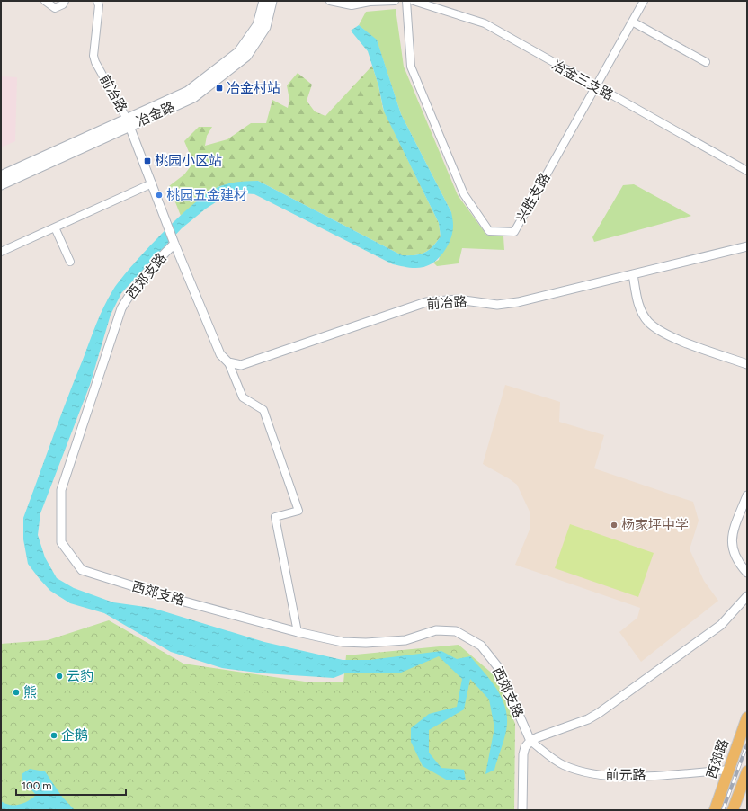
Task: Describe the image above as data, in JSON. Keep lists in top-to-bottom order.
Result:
{
  "streets": {
    "main road": ["冶金路", "西郊路"],
    "street": [
      "冶金三支路",
      "前冶路",
      "兴胜支路",
      "西郊支路",
      "前元路"
    ]
  },
  "crossings": [
    ["冶金三支路", "兴胜支路"],
    ["前冶路", "冶金路"],
    ["前冶路", "西郊支路"],
    ["西郊支路", "前元路"],
    ["西郊路", "前元路"]
  ],
  "places": {
    "transit": ["冶金村站", "桃园小区站"],
    "other": [
      "桃园五金建材",
      "杨家坪中学",
      "云豹",
      "熊",
      "企鹅"
    ]
  },
  "scale_bar": "100 m"
}
